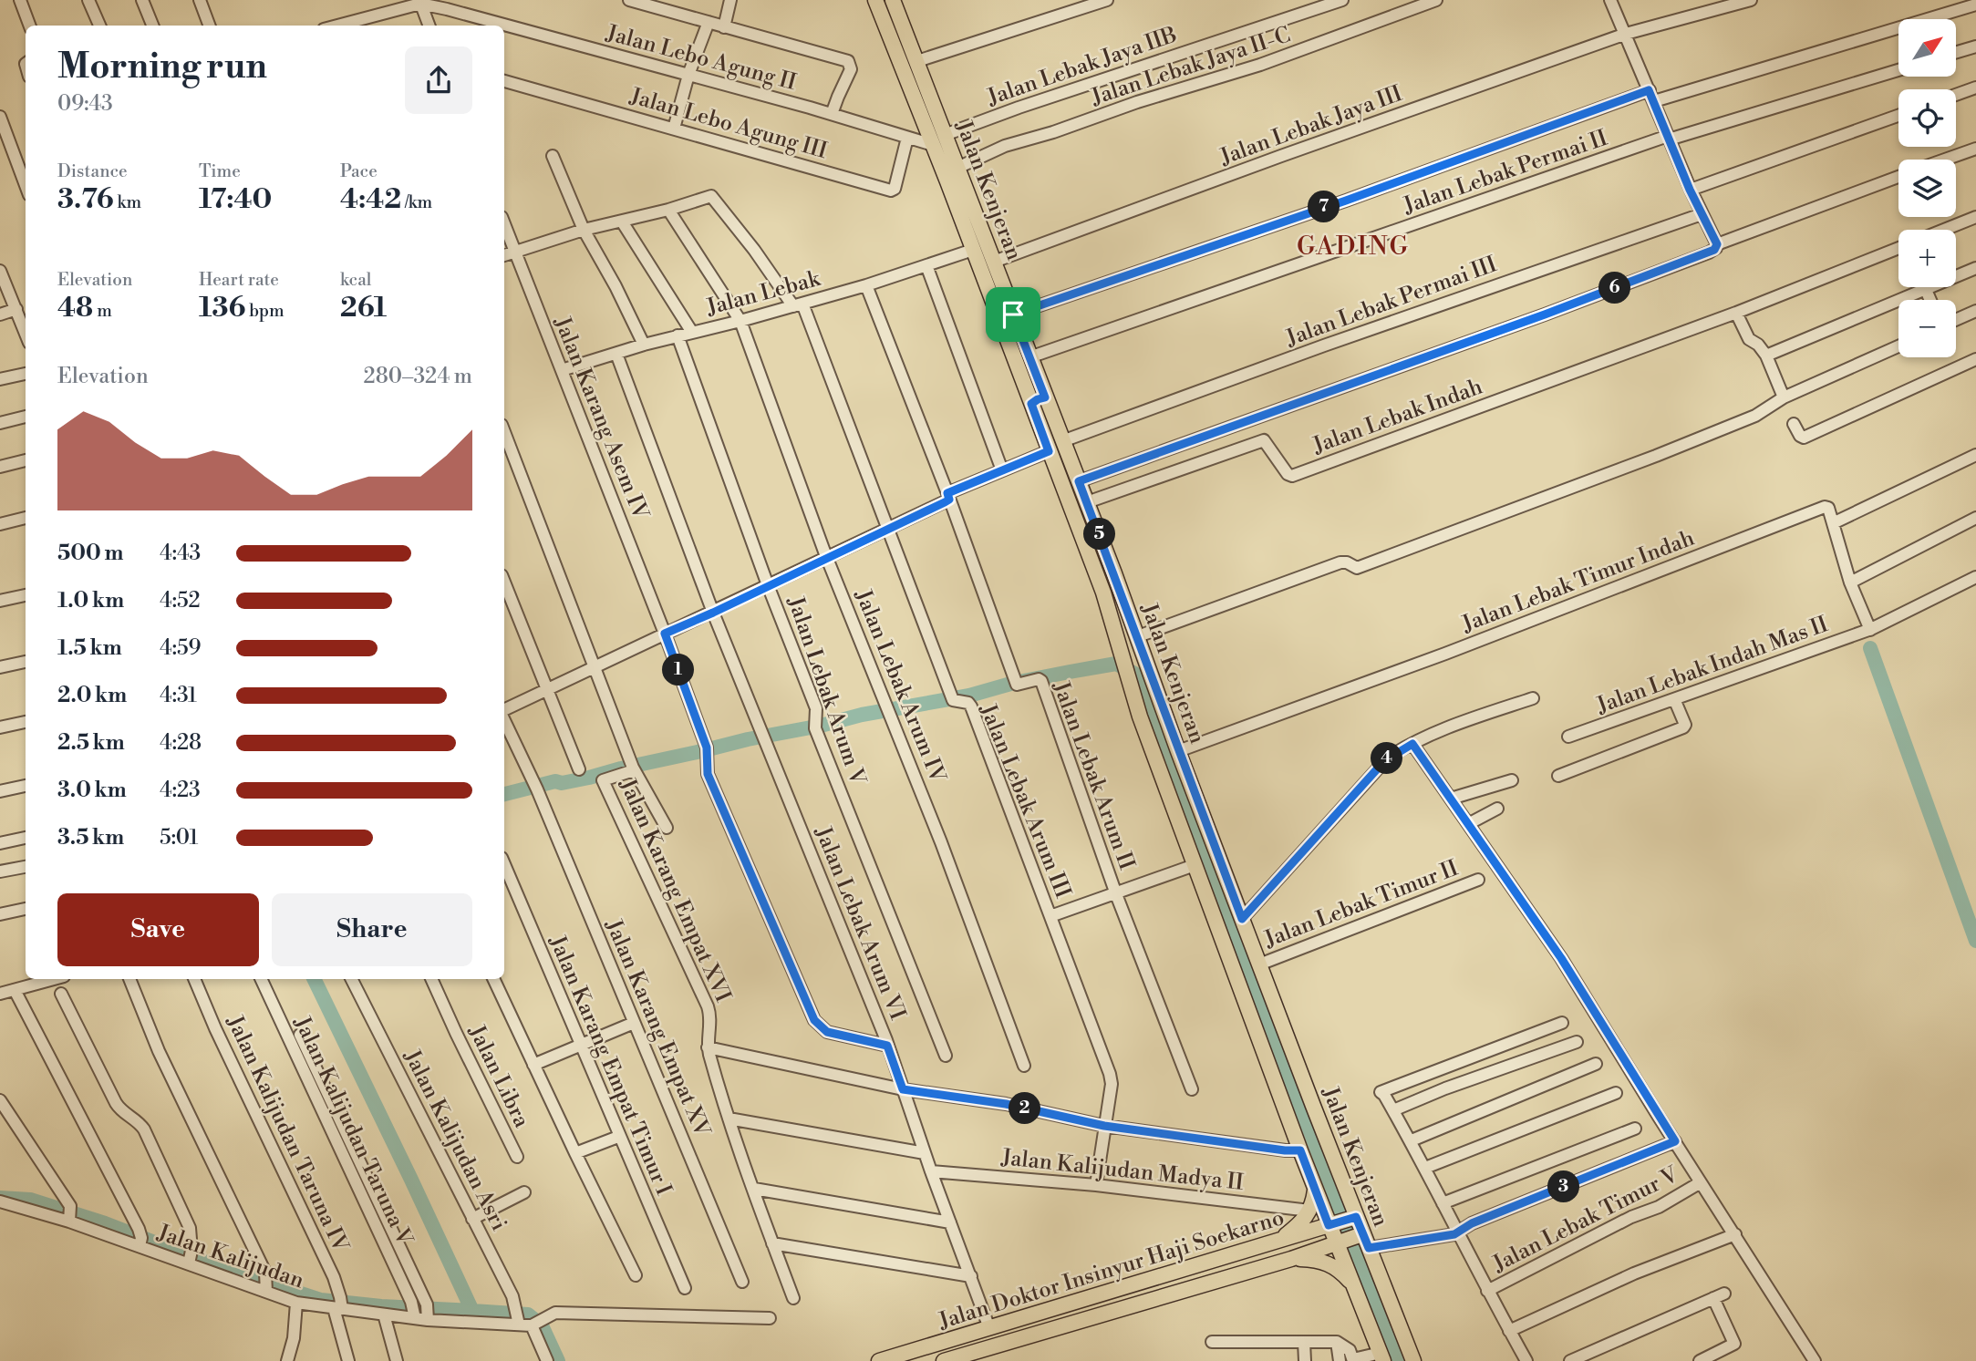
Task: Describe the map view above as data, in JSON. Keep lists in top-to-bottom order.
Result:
{
  "streets": {
    "main road": ["Jalan Kenjeran", "Jalan Doktor Insinyur Haji Soekarno"],
    "street": [
      "Jalan Lebo Agung II",
      "Jalan Lebak Jaya IIB",
      "Jalan Lebak Jaya II-C",
      "Jalan Lebo Agung III",
      "Jalan Lebak Jaya III",
      "Jalan Lebak Permai II",
      "Jalan Lebak",
      "Jalan Lebak Permai III",
      "Jalan Lebak Indah",
      "Jalan Karang Asem IV",
      "Jalan Lebak Timur Indah",
      "Jalan Lebak Indah Mas II",
      "Jalan Lebak Arum IV",
      "Jalan Lebak Arum V",
      "Jalan Lebak Arum II",
      "Jalan Lebak Arum III",
      "Jalan Karang Empat XVI",
      "Jalan Lebak Timur II",
      "Jalan Lebak Arum VI",
      "Jalan Karang Empat XV",
      "Jalan Karang Empat Timur I",
      "Jalan Libra",
      "Jalan Kalijudan Taruna V",
      "Jalan Kalijudan Taruna IV",
      "Jalan Kalijudan Asri",
      "Jalan Kalijudan Madya II",
      "Jalan Lebak Timur V",
      "Jalan Kalijudan"
    ]
  },
  "crossings": [
    ["Jalan Lebo Agung II", "Jalan Lebak Jaya IIB"],
    ["Jalan Lebo Agung II", "Jalan Lebo Agung III"],
    ["Jalan Lebo Agung II", "Jalan Kenjeran"],
    ["Jalan Lebak Jaya IIB", "Jalan Kenjeran"],
    ["Jalan Lebak Jaya II-C", "Jalan Kenjeran"],
    ["Jalan Lebak Jaya III", "Jalan Kenjeran"],
    ["Jalan Lebak Permai II", "Jalan Kenjeran"],
    ["Jalan Kenjeran", "Jalan Lebak"],
    ["Jalan Kenjeran", "Jalan Lebak Permai III"],
    ["Jalan Kenjeran", "Jalan Lebak Indah"],
    ["Jalan Kenjeran", "Jalan Lebak Timur Indah"],
    ["Jalan Kenjeran", "Jalan Lebak Timur II"],
    ["Jalan Kenjeran", "Jalan Doktor Insinyur Haji Soekarno"],
    ["Jalan Lebak", "Jalan Karang Asem IV"],
    ["Jalan Lebak", "Jalan Lebak Arum IV"],
    ["Jalan Lebak", "Jalan Lebak Arum V"],
    ["Jalan Lebak", "Jalan Lebak Arum II"],
    ["Jalan Lebak", "Jalan Lebak Arum III"],
    ["Jalan Lebak", "Jalan Lebak Arum VI"],
    ["Jalan Karang Asem IV", "Jalan Lebak Arum VI"],
    ["Jalan Lebak Arum IV", "Jalan Lebak Arum III"],
    ["Jalan Lebak Arum III", "Jalan Kalijudan Madya II"],
    ["Jalan Kalijudan Taruna V", "Jalan Kalijudan"],
    ["Jalan Kalijudan Taruna IV", "Jalan Kalijudan"],
    ["Jalan Kalijudan Asri", "Jalan Kalijudan"]
  ],
  "districts": ["GADING"],
  "north": "top right",
  "page": {
    "map_buttons": ["+", "−"],
    "heading": ["Morning run", "09:43"],
    "stats": [
      ["Distance", "3.76 km"],
      ["Time", "17:40"],
      ["Pace", "4:42 /km"],
      ["Elevation", "48 m"],
      ["Heart rate", "136 bpm"],
      ["kcal", "261"]
    ],
    "pins": [
      "7",
      "6",
      "5",
      "1",
      "4",
      "2",
      "3"
    ],
    "chart": ["Elevation", "280–324 m"],
    "list": [
      {
        "name": "500 m",
        "note": "4:43"
      },
      {
        "name": "1.0 km",
        "note": "4:52"
      },
      {
        "name": "1.5 km",
        "note": "4:59"
      },
      {
        "name": "2.0 km",
        "note": "4:31"
      },
      {
        "name": "2.5 km",
        "note": "4:28"
      },
      {
        "name": "3.0 km",
        "note": "4:23"
      },
      {
        "name": "3.5 km",
        "note": "5:01"
      }
    ],
    "buttons": ["Save", "Share"]
  }
}
